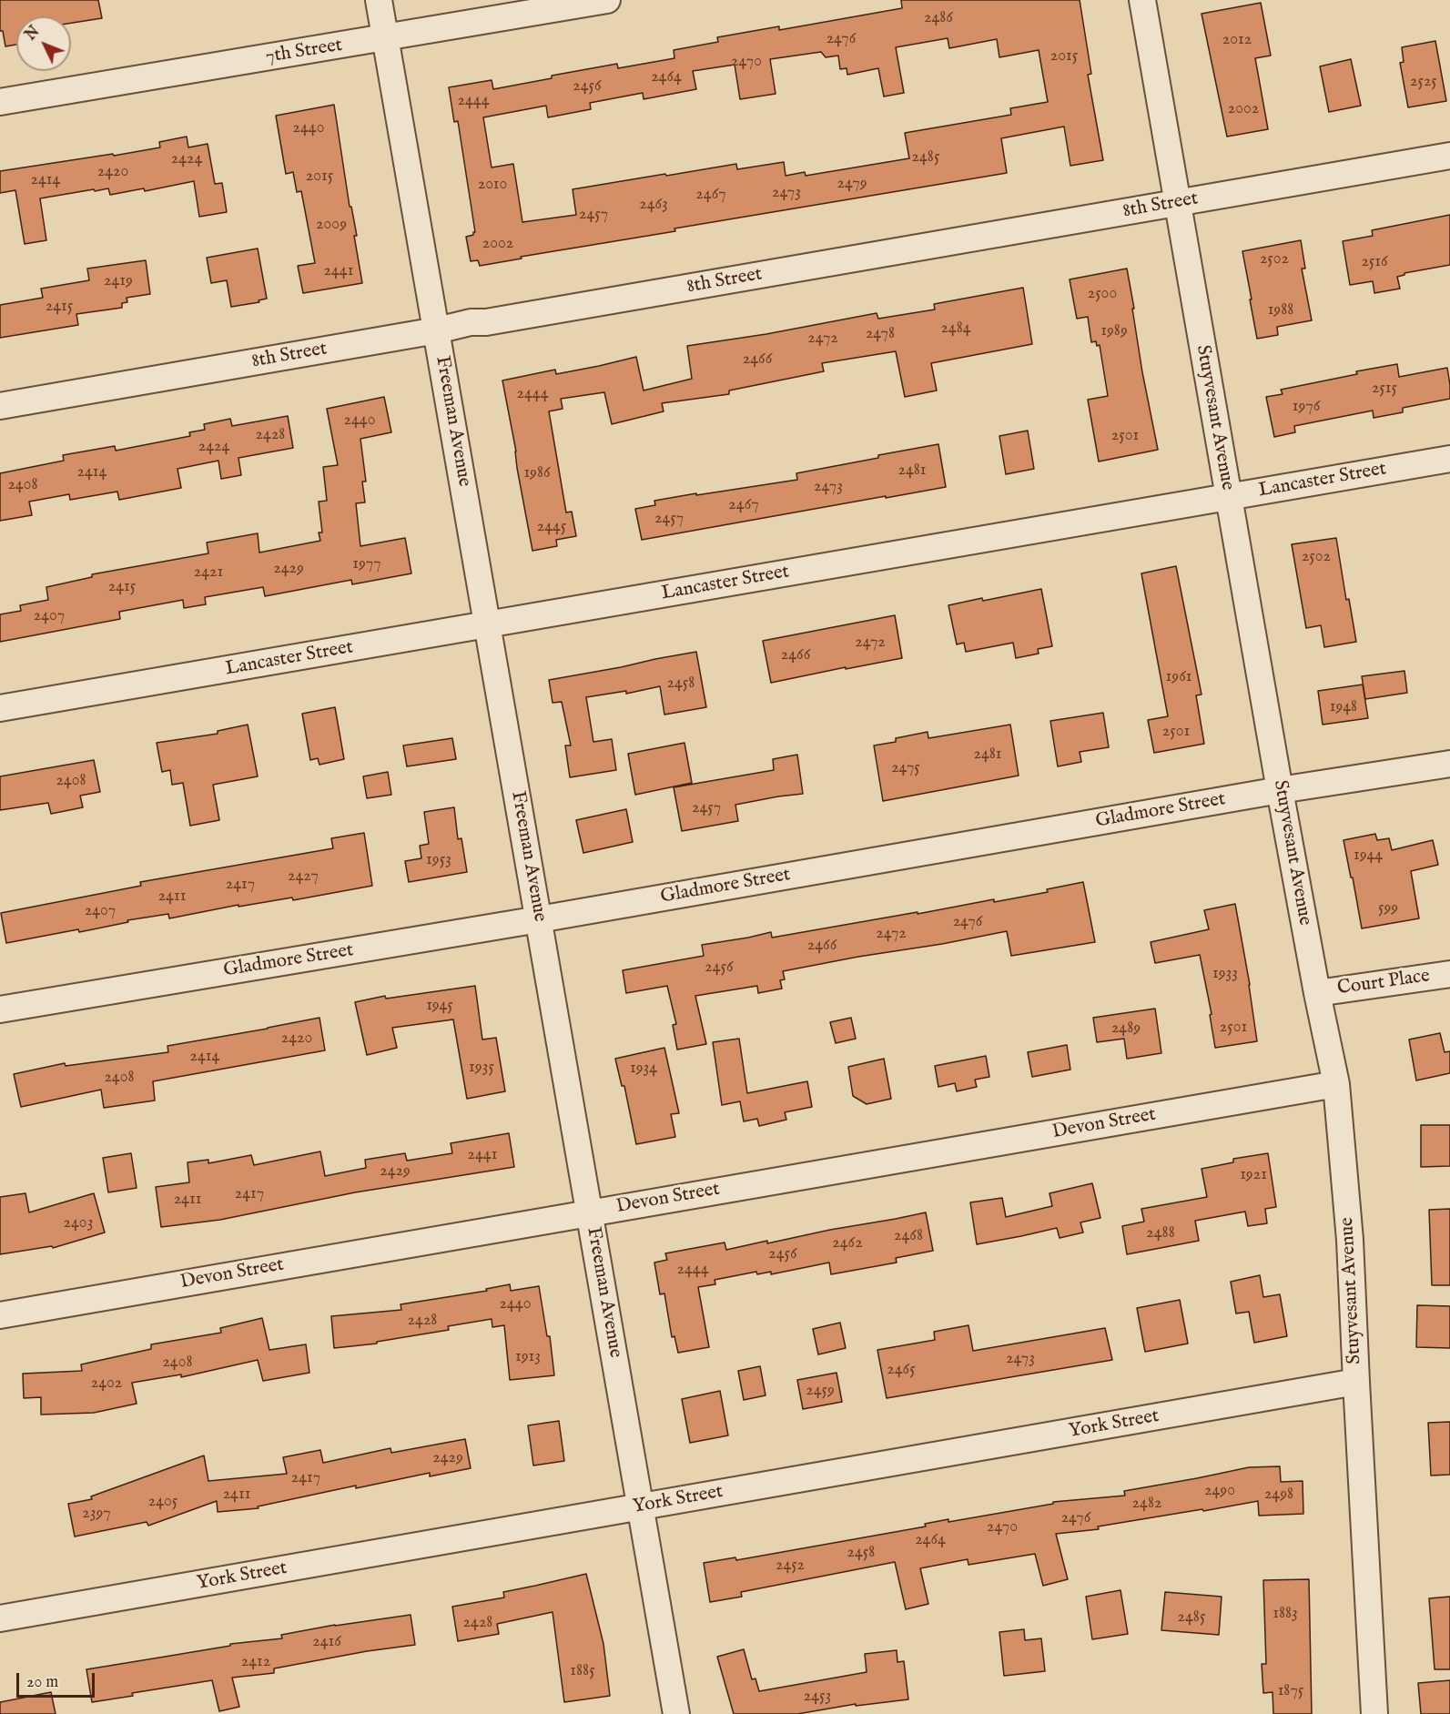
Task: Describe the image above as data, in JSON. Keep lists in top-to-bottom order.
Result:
{
  "streets": {
    "street": [
      "7th Street",
      "8th Street",
      "Stuyvesant Avenue",
      "Freeman Avenue",
      "Lancaster Street",
      "Gladmore Street",
      "Court Place",
      "Devon Street",
      "York Street"
    ]
  },
  "crossings": [
    ["7th Street", "Freeman Avenue"],
    ["8th Street", "Stuyvesant Avenue"],
    ["8th Street", "Freeman Avenue"],
    ["Stuyvesant Avenue", "Lancaster Street"],
    ["Stuyvesant Avenue", "Gladmore Street"],
    ["Stuyvesant Avenue", "Court Place"],
    ["Stuyvesant Avenue", "Devon Street"],
    ["Stuyvesant Avenue", "York Street"],
    ["Freeman Avenue", "Lancaster Street"],
    ["Freeman Avenue", "Gladmore Street"],
    ["Freeman Avenue", "Devon Street"],
    ["Freeman Avenue", "York Street"]
  ],
  "house_numbers": [
    "2486",
    "2476",
    "2012",
    "2015",
    "2470",
    "2464",
    "2525",
    "2456",
    "2444",
    "2002",
    "2440",
    "2485",
    "2424",
    "2420",
    "2015",
    "2414",
    "2479",
    "2010",
    "2473",
    "2467",
    "2463",
    "2457",
    "2009",
    "2002",
    "2502",
    "2516",
    "2441",
    "2419",
    "2500",
    "2415",
    "1988",
    "2484",
    "1989",
    "2478",
    "2472",
    "2466",
    "2515",
    "2444",
    "1976",
    "2440",
    "2428",
    "2501",
    "2424",
    "2481",
    "2414",
    "1986",
    "2408",
    "2473",
    "2467",
    "2457",
    "2445",
    "2502",
    "1977",
    "2429",
    "2421",
    "2415",
    "2407",
    "2472",
    "2466",
    "1961",
    "2458",
    "1948",
    "2501",
    "2481",
    "2475",
    "2408",
    "2457",
    "1944",
    "1953",
    "2427",
    "2417",
    "2411",
    "599",
    "2407",
    "2476",
    "2472",
    "2466",
    "2456",
    "1933",
    "1945",
    "2501",
    "2489",
    "2420",
    "2414",
    "1935",
    "1934",
    "2408",
    "2441",
    "2429",
    "1921",
    "2417",
    "2411",
    "2403",
    "2488",
    "2468",
    "2462",
    "2456",
    "2444",
    "2440",
    "2428",
    "1913",
    "2473",
    "2408",
    "2465",
    "2402",
    "2459",
    "2429",
    "2417",
    "2490",
    "2411",
    "2498",
    "2405",
    "2482",
    "2397",
    "2476",
    "2470",
    "2464",
    "2458",
    "2452",
    "1883",
    "2485",
    "2428",
    "2416",
    "2412",
    "1885",
    "1875",
    "2453"
  ],
  "scale_bar": "20 m",
  "north": "top left"
}
